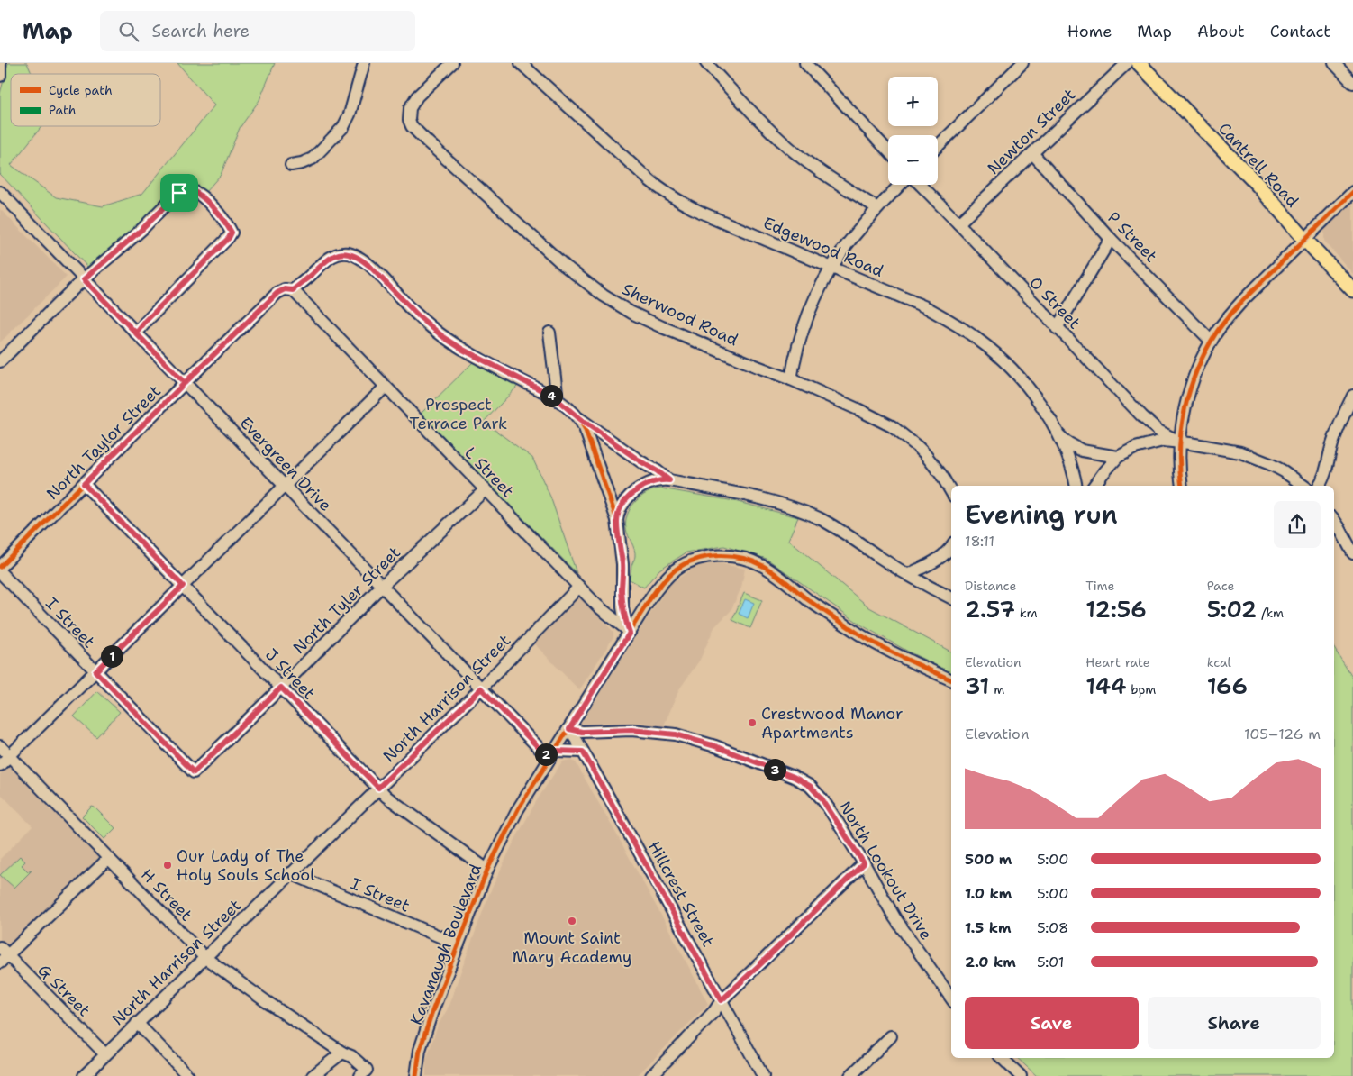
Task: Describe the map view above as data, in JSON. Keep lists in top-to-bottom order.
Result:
{
  "streets": {
    "main road": ["Cantrell Road"],
    "street": [
      "Newton Street",
      "P Street",
      "Edgewood Road",
      "O Street",
      "Sherwood Road",
      "North Taylor Street",
      "Evergreen Drive",
      "L Street",
      "North Tyler Street",
      "I Street",
      "J Street",
      "North Harrison Street",
      "North Lookout Drive",
      "Hillcrest Street",
      "H Street",
      "Kavanaugh Boulevard",
      "G Street"
    ]
  },
  "crossings": [
    ["Newton Street", "P Street"],
    ["Newton Street", "O Street"],
    ["North Taylor Street", "Evergreen Drive"],
    ["North Taylor Street", "L Street"],
    ["North Taylor Street", "J Street"],
    ["Evergreen Drive", "North Tyler Street"],
    ["Evergreen Drive", "North Harrison Street"],
    ["Evergreen Drive", "Kavanaugh Boulevard"],
    ["L Street", "North Tyler Street"],
    ["L Street", "North Harrison Street"],
    ["L Street", "Kavanaugh Boulevard"],
    ["North Tyler Street", "I Street"],
    ["North Tyler Street", "J Street"],
    ["I Street", "North Harrison Street"],
    ["I Street", "Kavanaugh Boulevard"],
    ["J Street", "North Harrison Street"],
    ["J Street", "Kavanaugh Boulevard"],
    ["North Harrison Street", "H Street"],
    ["North Harrison Street", "G Street"],
    ["North Lookout Drive", "Hillcrest Street"],
    ["North Lookout Drive", "Kavanaugh Boulevard"],
    ["Hillcrest Street", "Kavanaugh Boulevard"]
  ],
  "parks": ["Prospect Terrace Park"],
  "places": ["Crestwood Manor Apartments", "Our Lady of The Holy Souls School", "Mount Saint Mary Academy"],
  "legend": ["Cycle path", "Path"],
  "page": {
    "header": "Map",
    "search": "Search here",
    "nav": [
      "Home",
      "Map",
      "About",
      "Contact"
    ],
    "map_buttons": ["+", "−"],
    "pins": [
      "4",
      "1",
      "2",
      "3"
    ],
    "heading": ["Evening run", "18:11"],
    "stats": [
      ["Distance", "2.57 km"],
      ["Time", "12:56"],
      ["Pace", "5:02 /km"],
      ["Elevation", "31 m"],
      ["Heart rate", "144 bpm"],
      ["kcal", "166"]
    ],
    "chart": ["Elevation", "105–126 m"],
    "list": [
      {
        "name": "500 m",
        "note": "5:00"
      },
      {
        "name": "1.0 km",
        "note": "5:00"
      },
      {
        "name": "1.5 km",
        "note": "5:08"
      },
      {
        "name": "2.0 km",
        "note": "5:01"
      }
    ],
    "buttons": ["Save", "Share"]
  }
}
